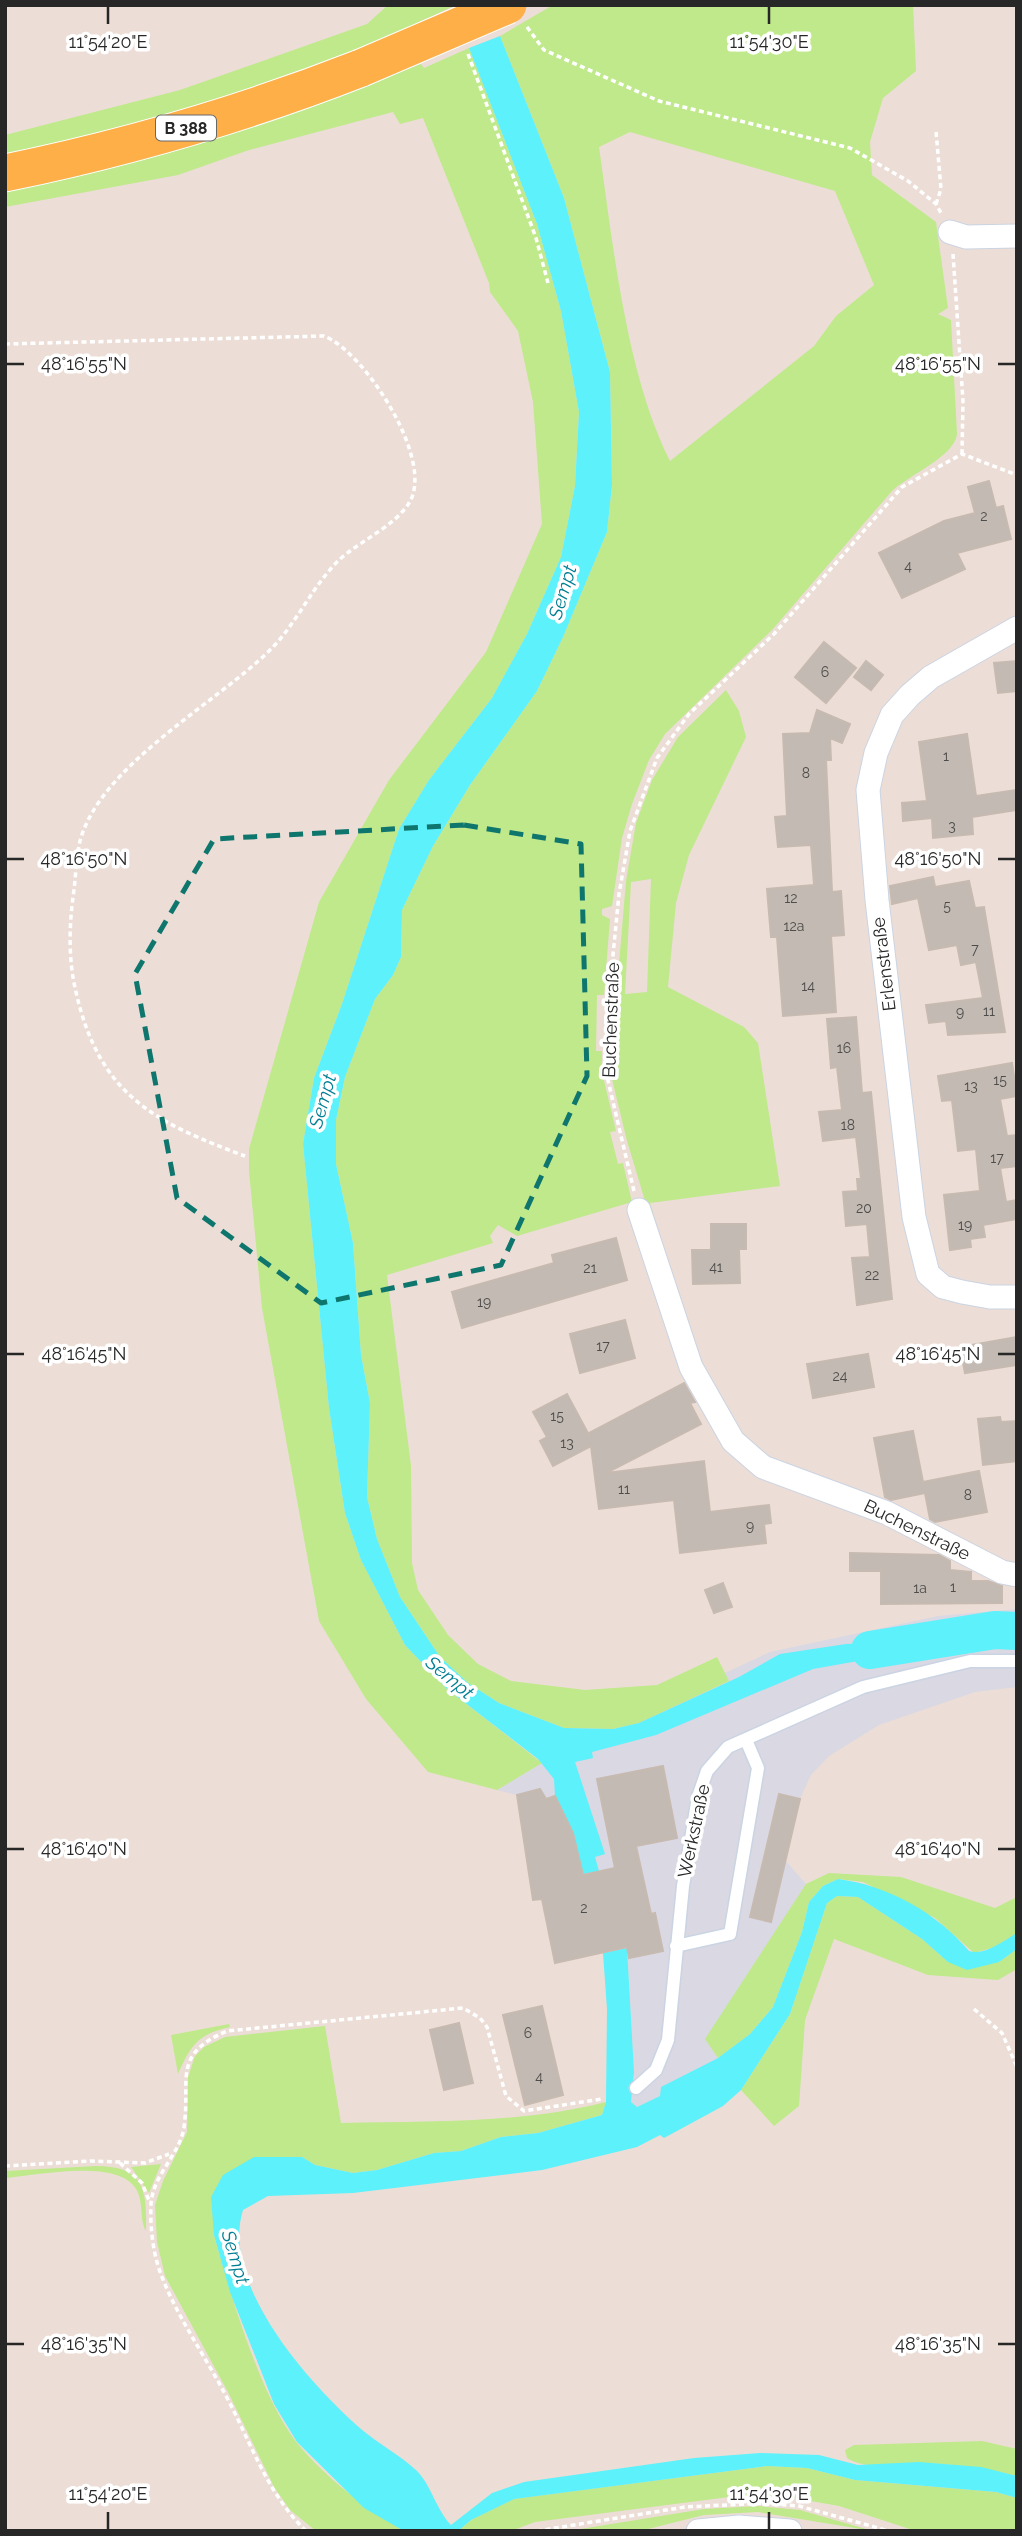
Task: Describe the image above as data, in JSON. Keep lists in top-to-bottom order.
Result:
{
  "streets": {
    "main road": ["B 388"],
    "street": ["Erlenstraße", "Buchenstraße"],
    "lane": ["Werkstraße"]
  },
  "water": ["Sempt"],
  "house_numbers": [
    "2",
    "4",
    "6",
    "1",
    "8",
    "3",
    "12",
    "5",
    "12a",
    "7",
    "14",
    "11",
    "9",
    "16",
    "15",
    "13",
    "18",
    "17",
    "20",
    "19",
    "41",
    "21",
    "22",
    "19",
    "17",
    "24",
    "15",
    "13",
    "11",
    "8",
    "9",
    "1",
    "1a",
    "2",
    "6",
    "4"
  ],
  "coordinates": [
    "11°54'20\"E",
    "11°54'30\"E",
    "48°16'55\"N",
    "48°16'50\"N",
    "48°16'45\"N",
    "48°16'40\"N",
    "48°16'35\"N"
  ]
}
